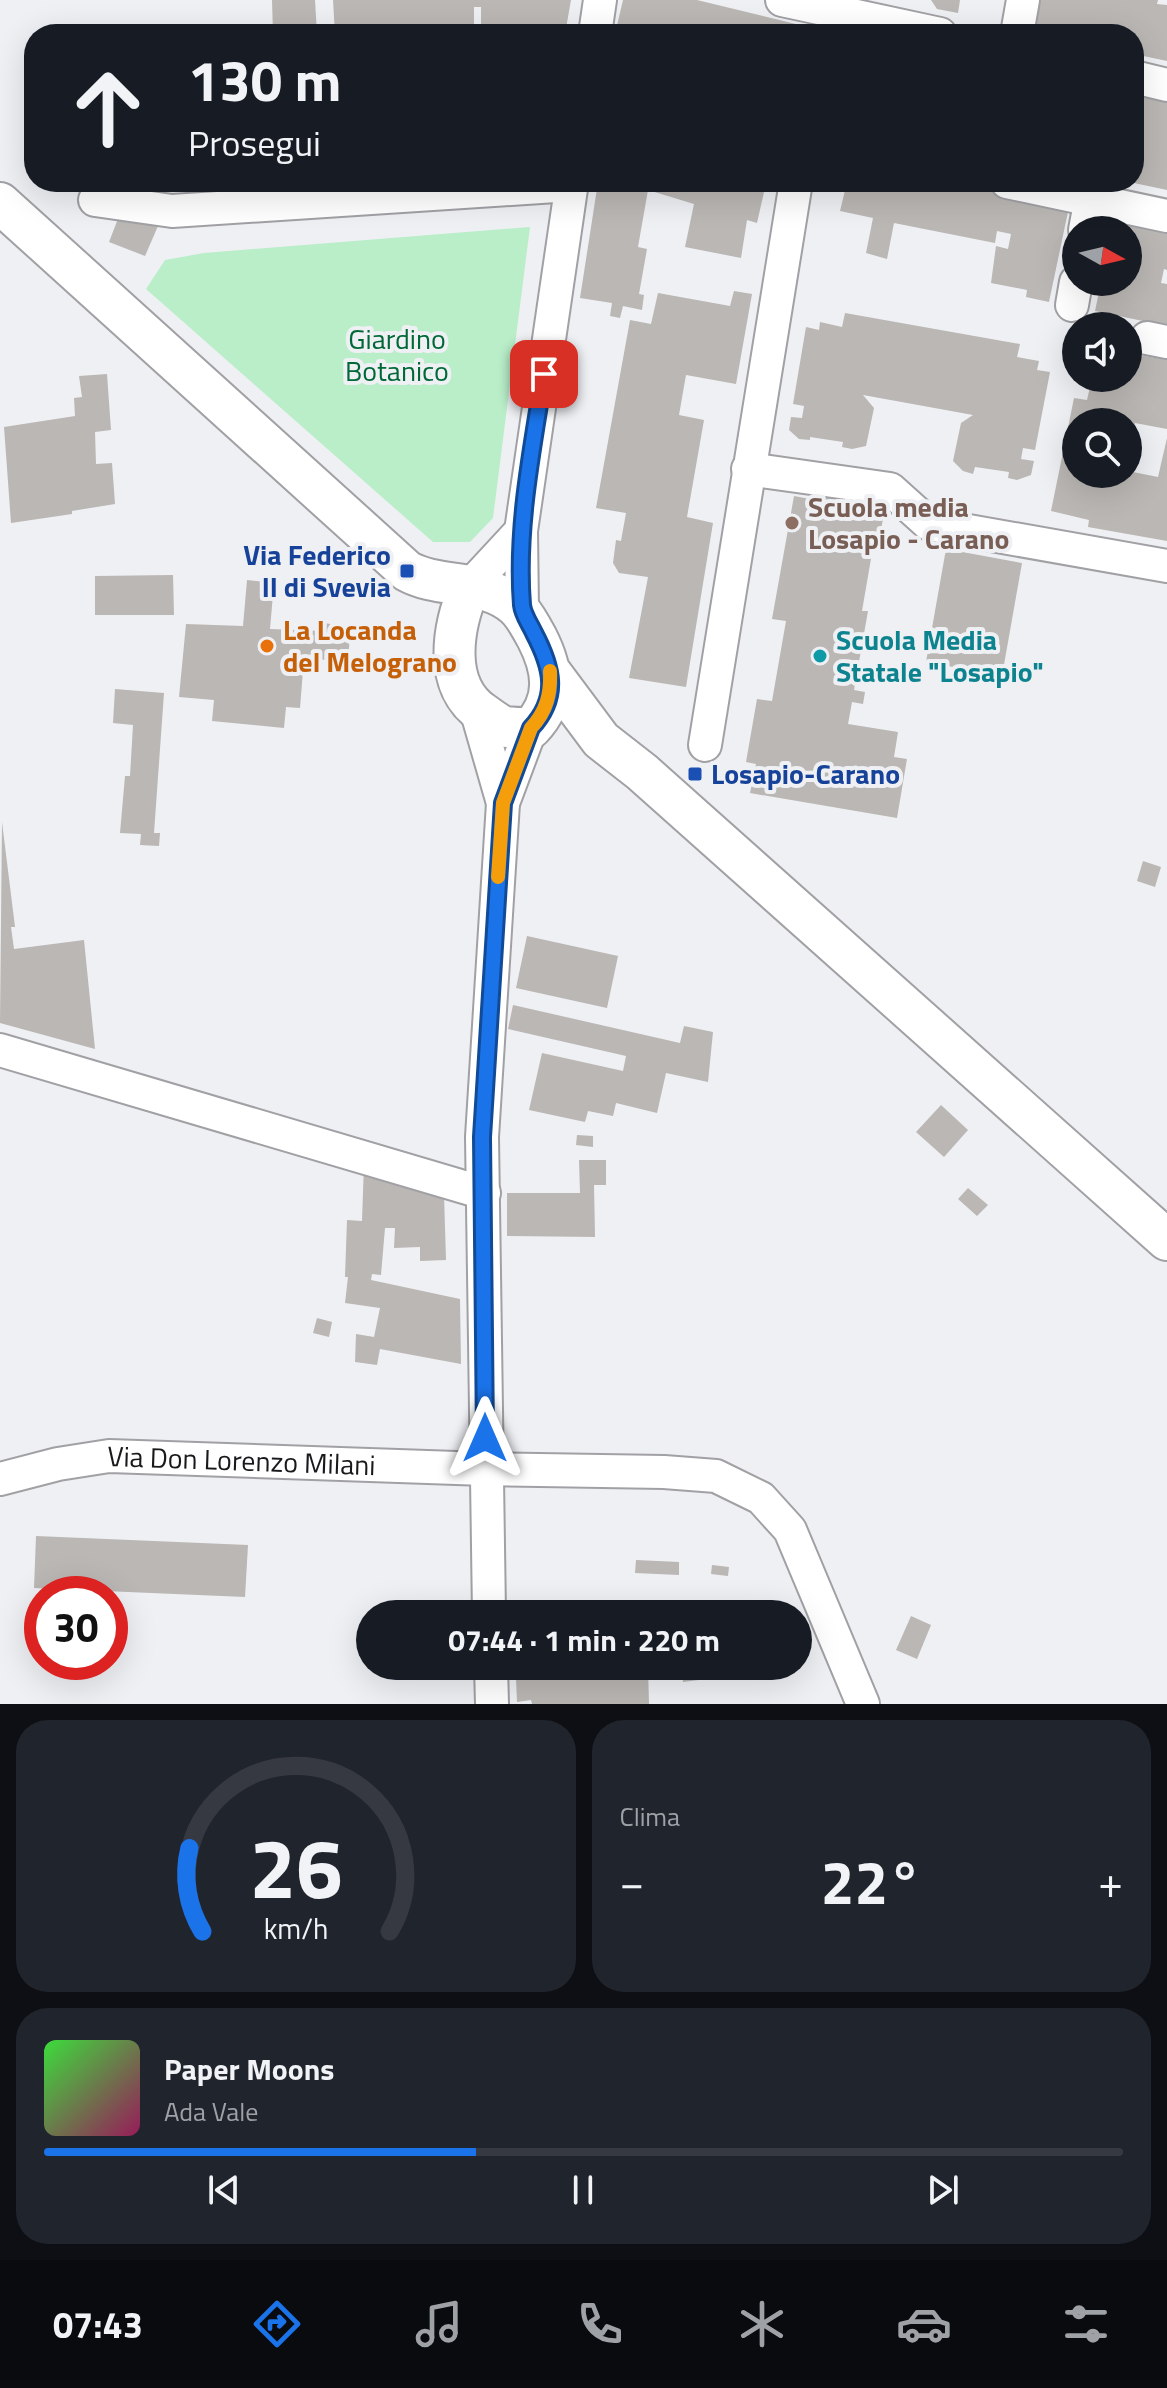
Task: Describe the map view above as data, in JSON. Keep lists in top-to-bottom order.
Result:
{
  "streets": {
    "street": ["Via Don Lorenzo Milani"]
  },
  "parks": ["Giardino Botanico"],
  "places": {
    "other": ["Scuola media Losapio - Carano", "La Locanda del Melograno", "Scuola Media Statale \"Losapio\""],
    "transit": ["Via Federico II di Svevia", "Losapio-Carano"]
  },
  "north": "right",
  "page": {
    "turn": ["130 m", "Prosegui"],
    "limit": "30",
    "trip": "07:44 · 1 min · 220 m",
    "tile": "Clima",
    "heat": ["−", "22°", "+"],
    "song": ["Paper Moons", "Ada Vale"],
    "tabs": "07:43",
    "gauge": ["26", "km/h"]
  }
}
